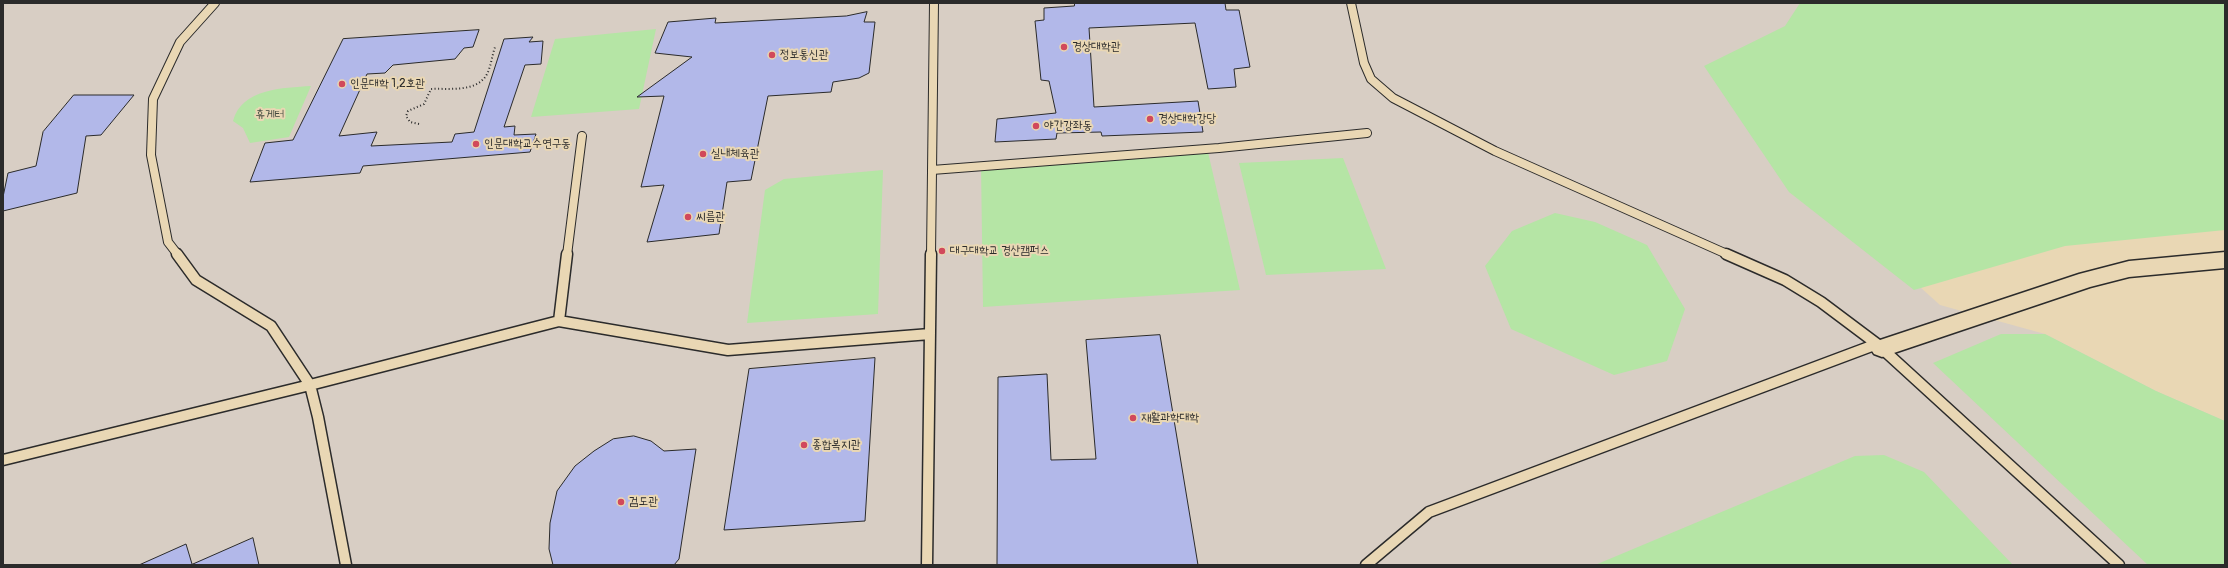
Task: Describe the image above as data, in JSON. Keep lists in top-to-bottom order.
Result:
{
  "parks": ["휴게터"],
  "places": [
    "경상대학관",
    "정보통신관",
    "인문대학 1,2호관",
    "경상대학강당",
    "야간강좌동",
    "인문대학교수연구동",
    "실내체육관",
    "씨름관",
    "대구대학교 경산캠퍼스",
    "재활과학대학",
    "종합복지관",
    "검도관"
  ]
}
